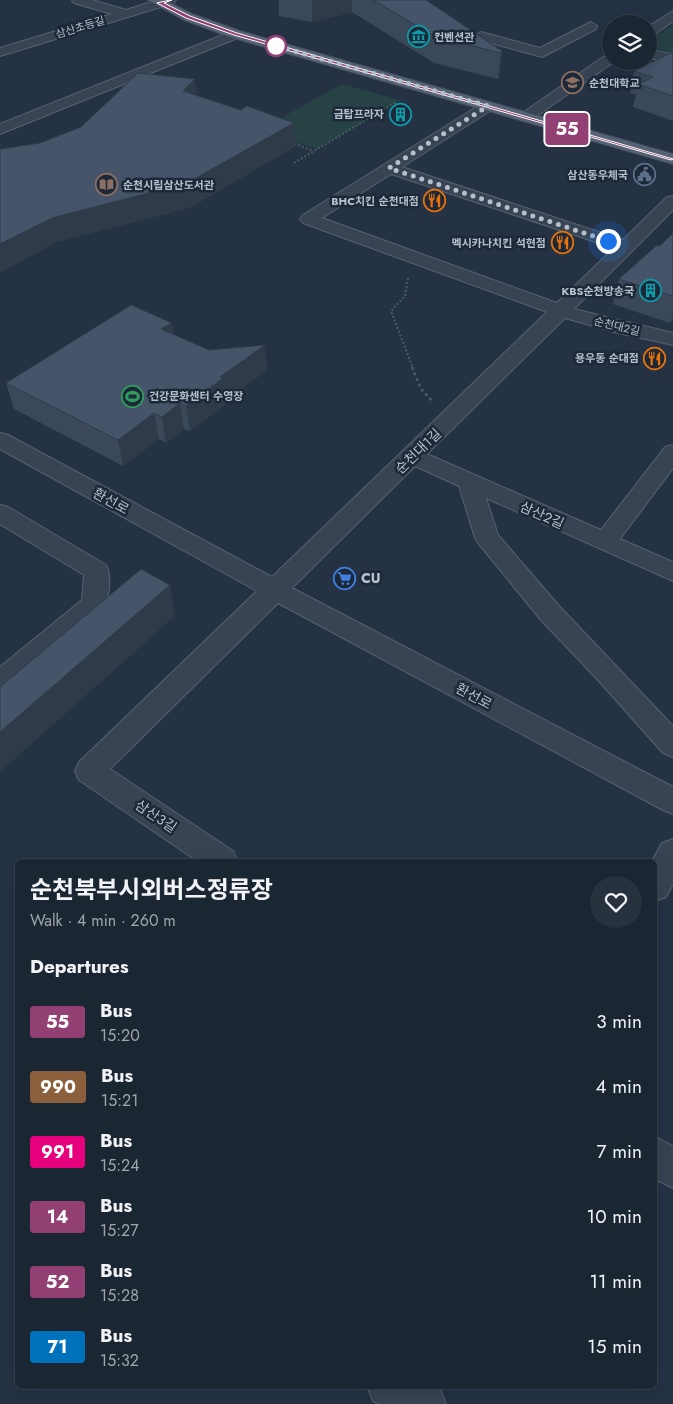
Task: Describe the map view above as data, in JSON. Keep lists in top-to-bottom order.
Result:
{
  "streets": {
    "street": [
      "삼산초등길",
      "순천대2길",
      "순천대1길",
      "환선로",
      "삼산2길",
      "삼산3길"
    ]
  },
  "crossings": [
    ["순천대2길", "순천대1길"],
    ["순천대1길", "환선로"],
    ["순천대1길", "삼산2길"],
    ["순천대1길", "삼산3길"],
    ["환선로", "삼산3길"]
  ],
  "places": {
    "museum": ["컨벤션관"],
    "school or university": ["순천대학교"],
    "building": ["금탑프라자", "KBS순천방송국"],
    "public building": ["삼산동우체국"],
    "library": ["순천시립삼산도서관"],
    "restaurant": ["BHC치킨 순천대점", "멕시카나치킨 석현점", "용우동 순대점"],
    "sports": ["건강문화센터 수영장"],
    "supermarket": ["CU"]
  },
  "lines": ["bus line 55"],
  "page": {
    "on_map": "55",
    "heading": [
      ["순천북부시외버스정류장", "Walk · 4 min · 260 m"],
      "Departures"
    ],
    "list": [
      {
        "mark": "55",
        "name": "Bus",
        "note": "15:20",
        "value": "3 min"
      },
      {
        "mark": "990",
        "name": "Bus",
        "note": "15:21",
        "value": "4 min"
      },
      {
        "mark": "991",
        "name": "Bus",
        "note": "15:24",
        "value": "7 min"
      },
      {
        "mark": "14",
        "name": "Bus",
        "note": "15:27",
        "value": "10 min"
      },
      {
        "mark": "52",
        "name": "Bus",
        "note": "15:28",
        "value": "11 min"
      },
      {
        "mark": "71",
        "name": "Bus",
        "note": "15:32",
        "value": "15 min"
      }
    ]
  }
}
